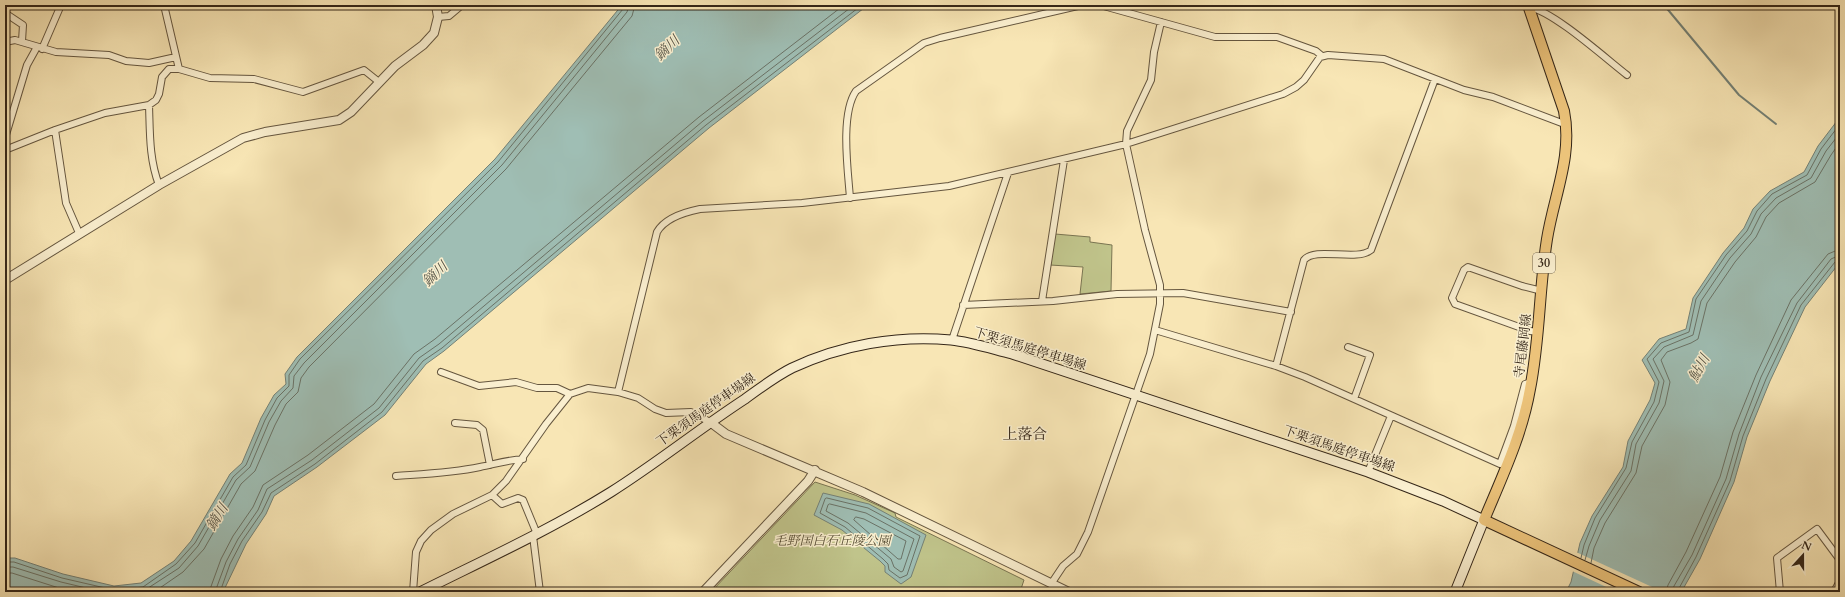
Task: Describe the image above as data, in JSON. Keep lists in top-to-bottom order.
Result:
{
  "streets": {
    "main road": ["30", "寺尾藤岡線", "下栗須馬庭停車場線"]
  },
  "crossings": [
    ["寺尾藤岡線", "下栗須馬庭停車場線"]
  ],
  "districts": ["上落合"],
  "water": ["鏑川", "鮎川"],
  "parks": ["毛野国白石丘陵公園"],
  "north": "top"
}
